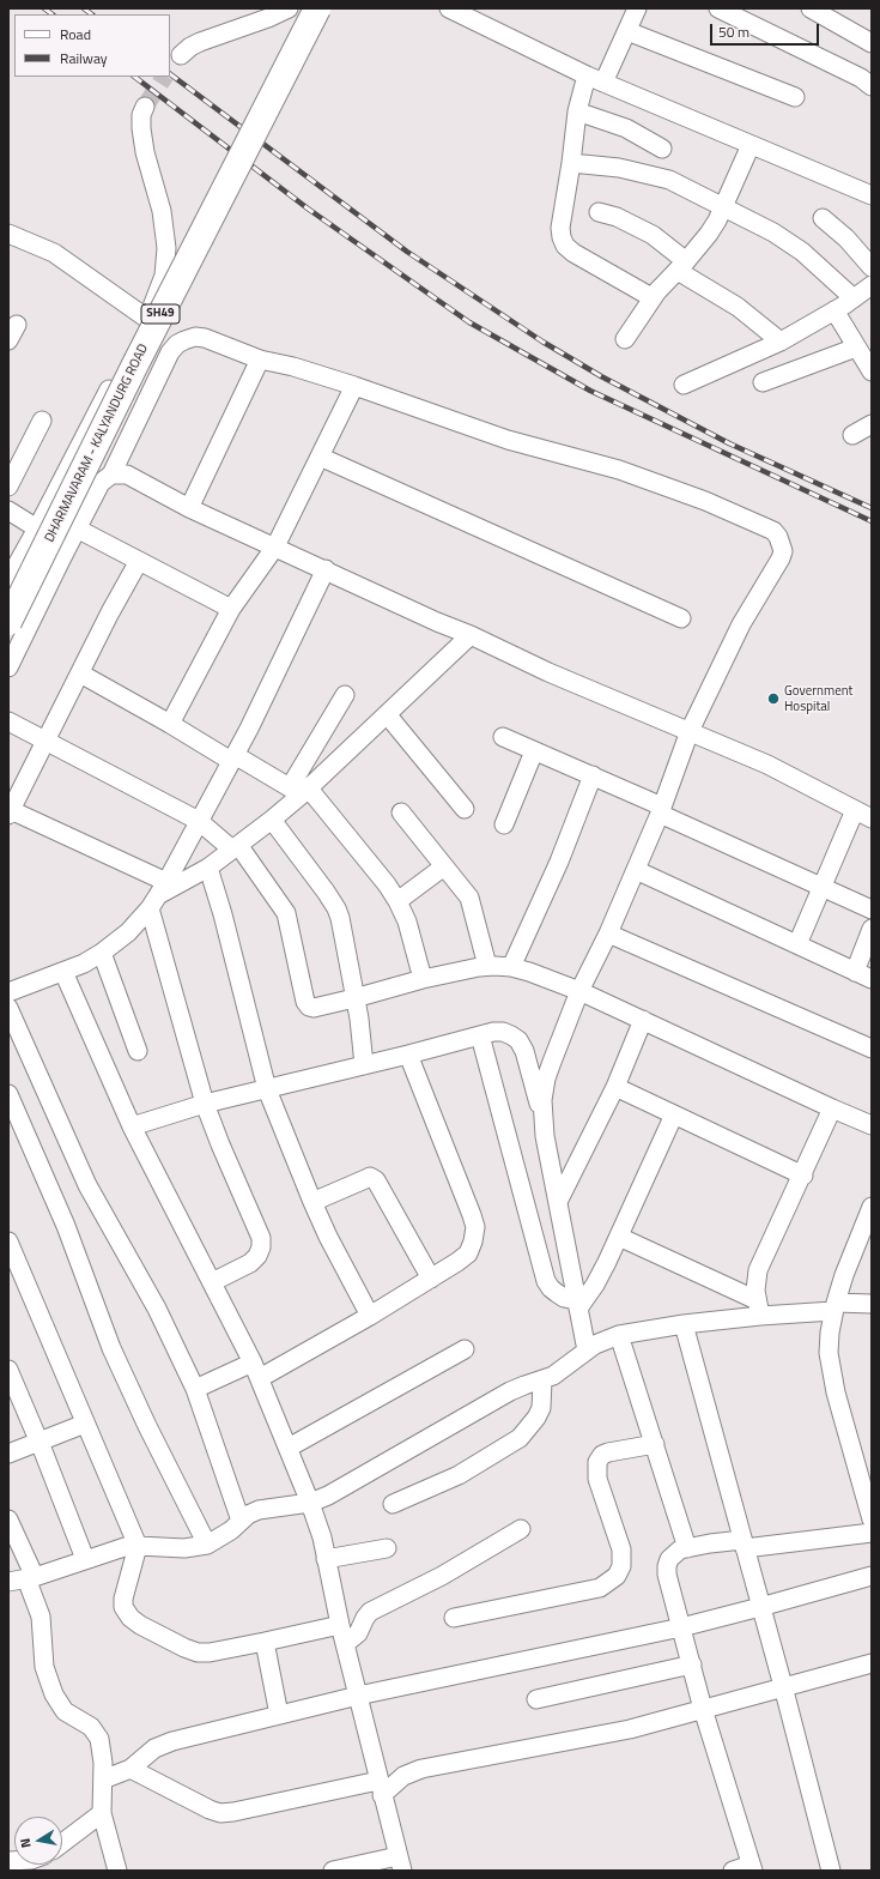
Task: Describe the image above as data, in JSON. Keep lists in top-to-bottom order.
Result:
{
  "streets": {
    "main road": ["SH49", "DHARMAVARAM - KALYANDURG ROAD"]
  },
  "places": ["Government Hospital"],
  "legend": ["Road", "Railway"],
  "scale_bar": "50 m",
  "north": "left"
}
